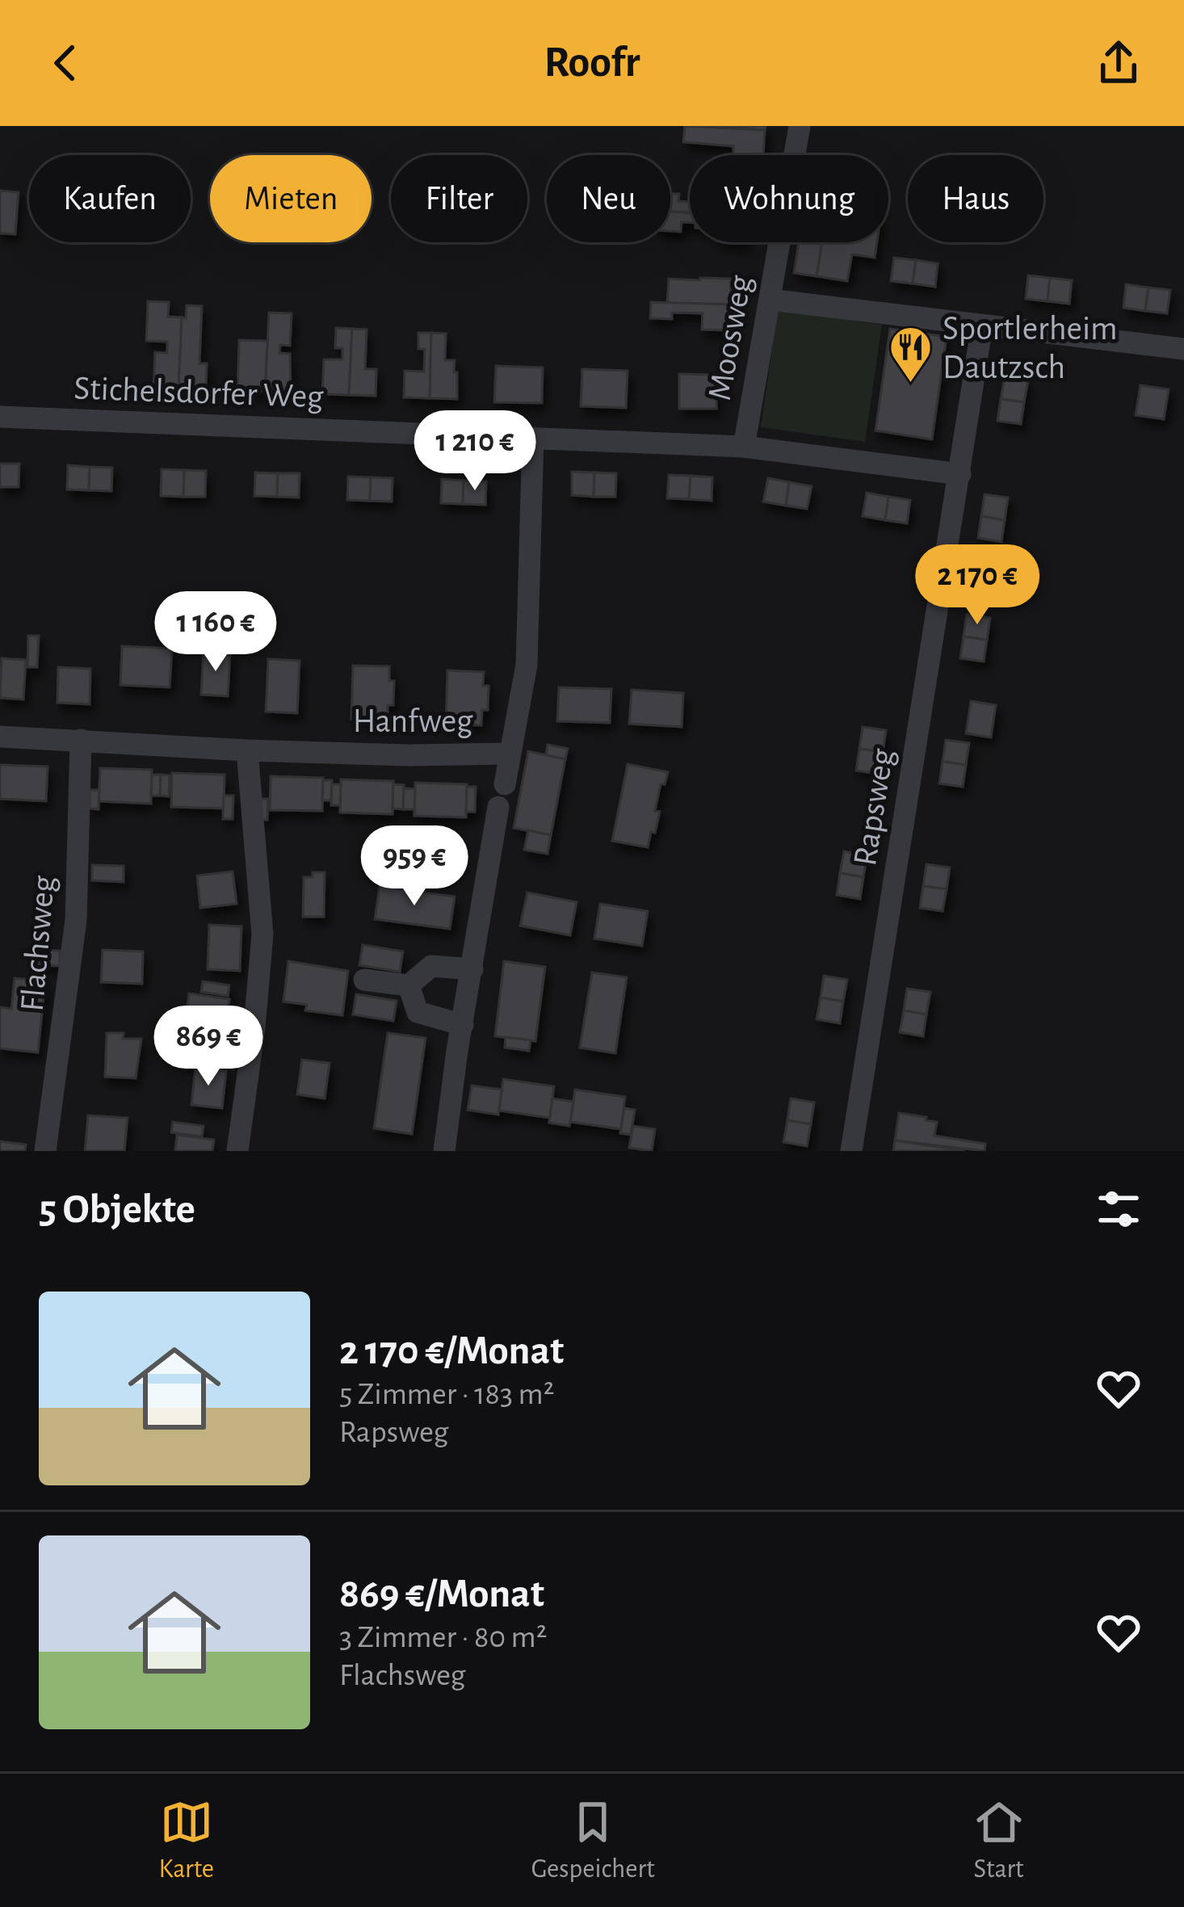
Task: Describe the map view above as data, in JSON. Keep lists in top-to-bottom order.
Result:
{
  "streets": {
    "street": [
      "Moosweg",
      "Stichelsdorfer Weg",
      "Hanfweg",
      "Rapsweg",
      "Flachsweg"
    ]
  },
  "crossings": [
    ["Moosweg", "Stichelsdorfer Weg"],
    ["Stichelsdorfer Weg", "Hanfweg"],
    ["Hanfweg", "Flachsweg"]
  ],
  "places": {
    "restaurant": ["Sportlerheim Dautzsch"]
  },
  "page": {
    "header": "Roofr",
    "chip": [
      "Kaufen",
      "Mieten",
      "Filter",
      "Neu",
      "Wohnung",
      "Haus"
    ],
    "price": [
      "1 210 €",
      "2 170 €",
      "1 160 €",
      "959 €",
      "869 €"
    ],
    "heading": "5 Objekte",
    "list": [
      {
        "name": "2 170 €/Monat",
        "note": "5 Zimmer · 183 m² · Rapsweg"
      },
      {
        "name": "869 €/Monat",
        "note": "3 Zimmer · 80 m² · Flachsweg"
      }
    ],
    "tabs": ["Karte", "Gespeichert", "Start"]
  }
}
